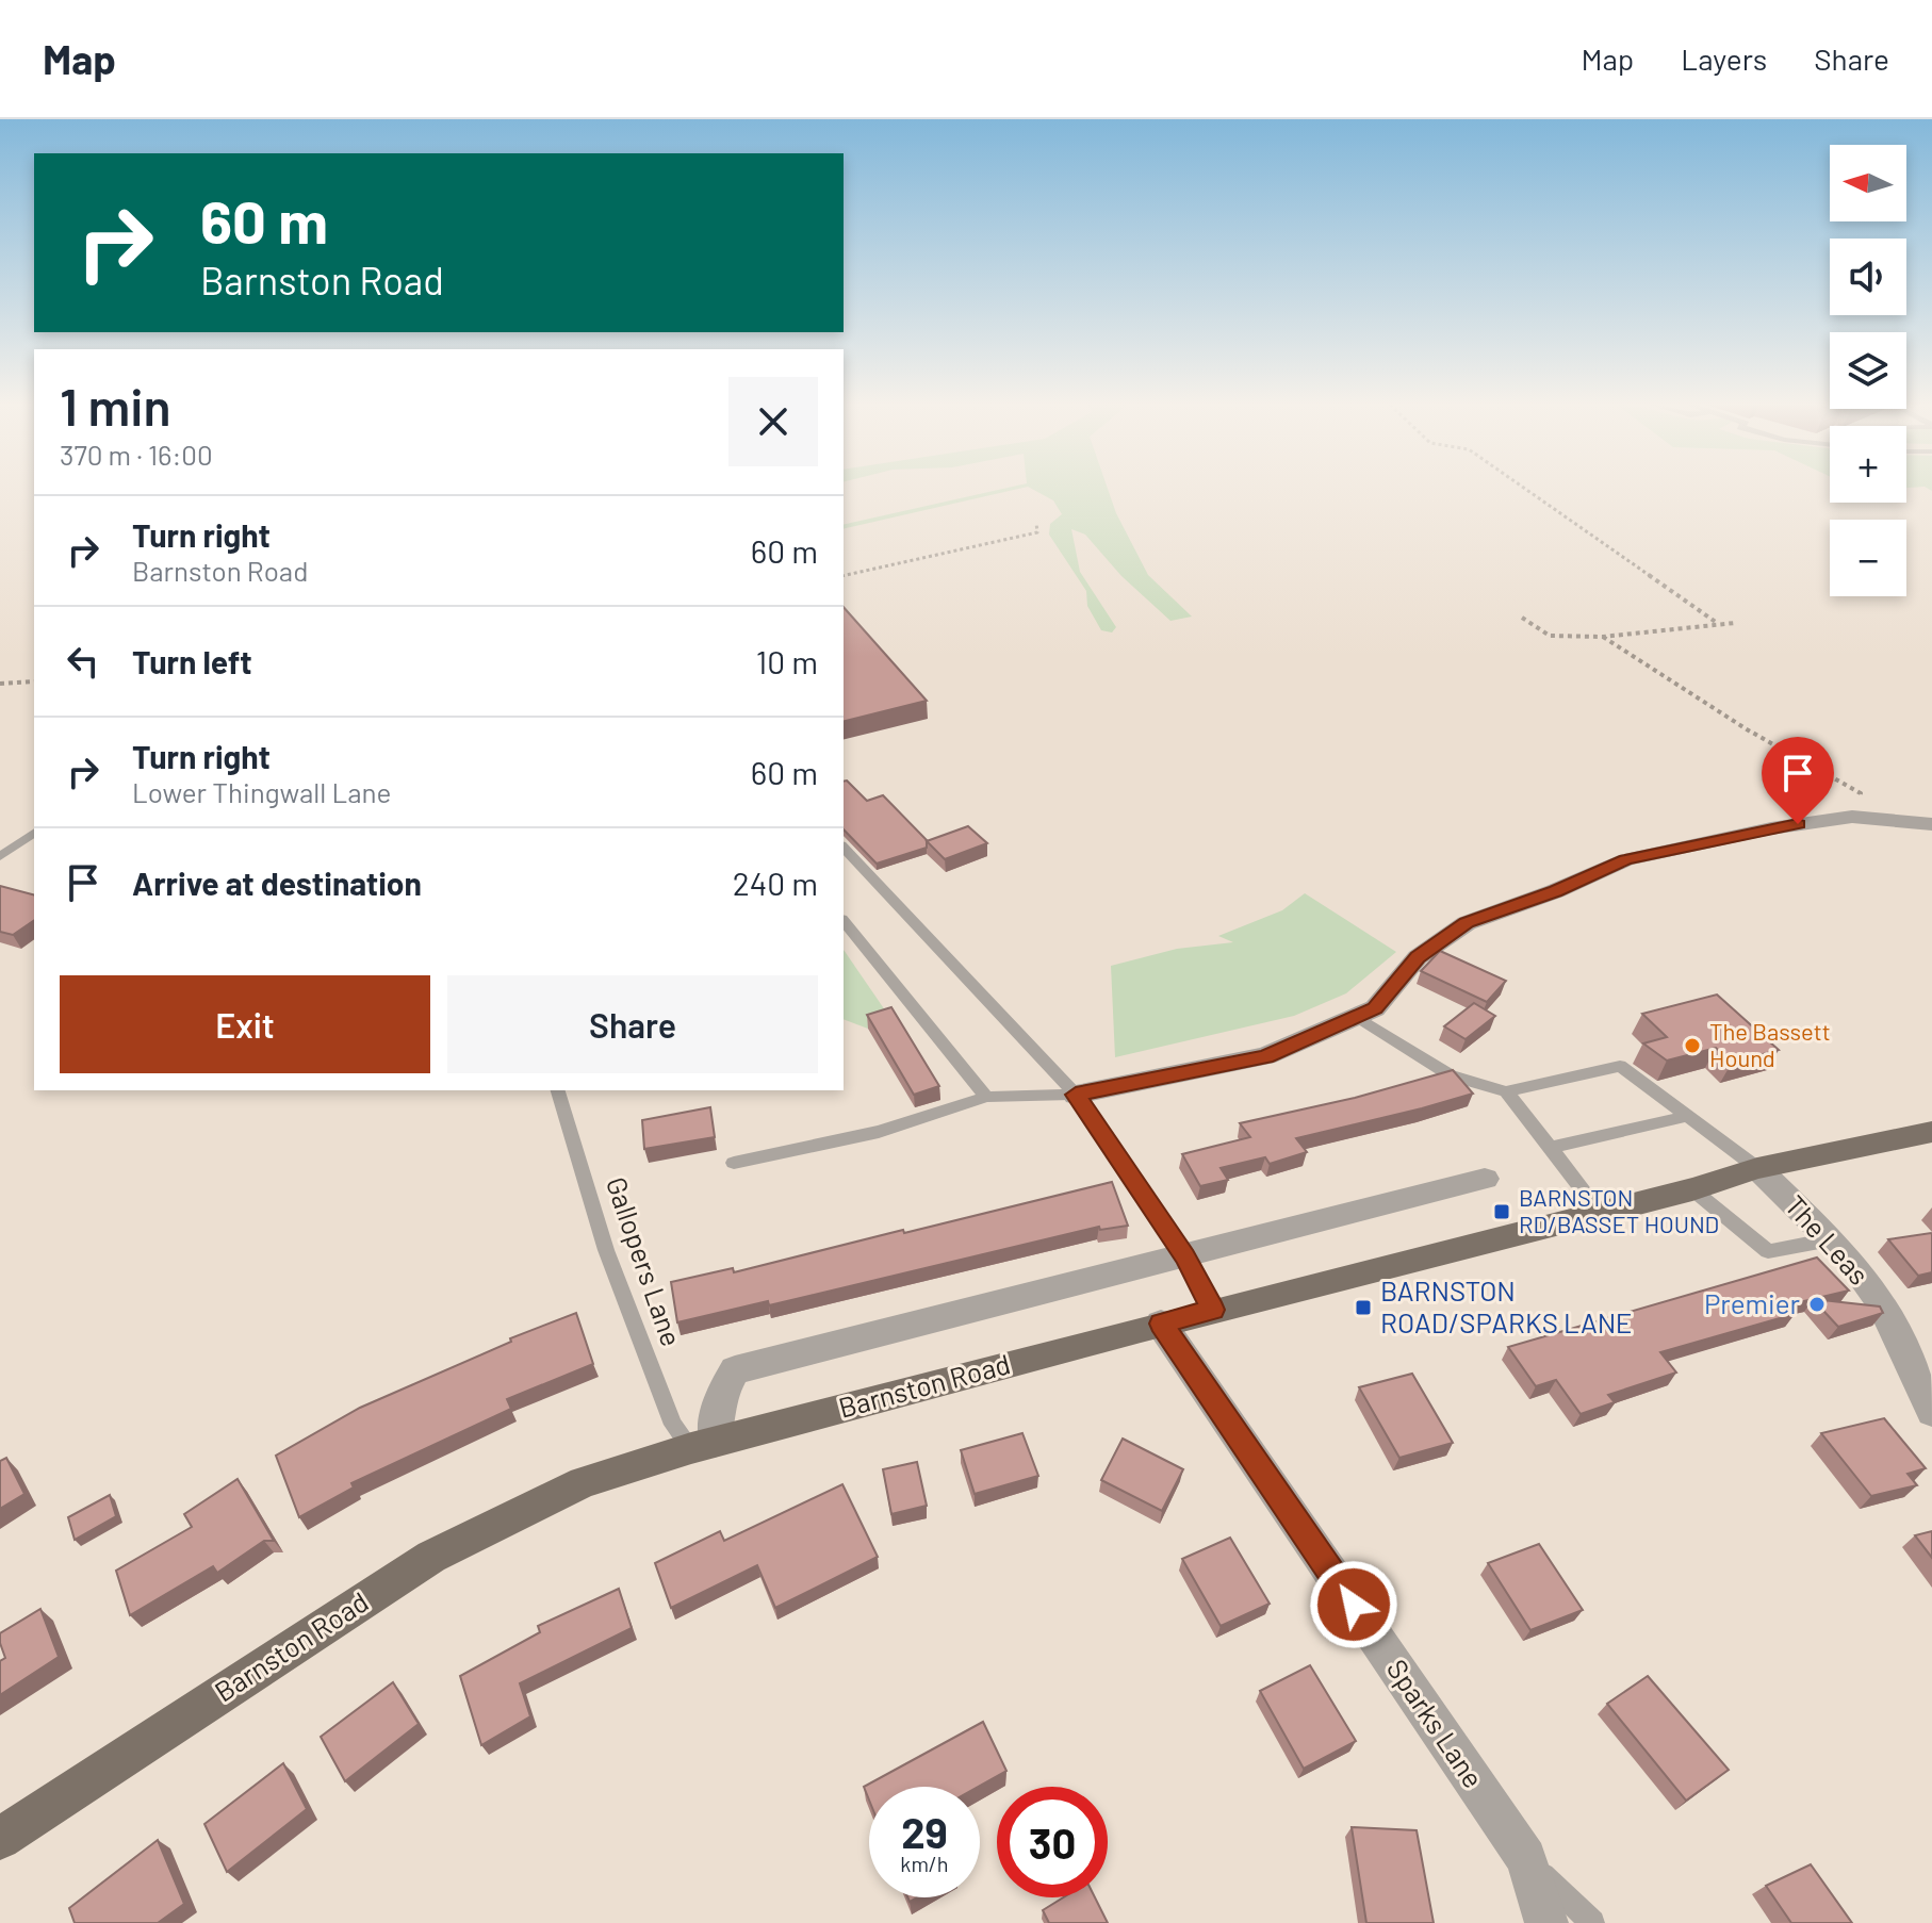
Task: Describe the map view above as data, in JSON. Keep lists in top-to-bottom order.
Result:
{
  "streets": {
    "main road": ["Barnston Road"],
    "street": ["The Leas", "Sparks Lane"],
    "lane": ["Gallopers Lane"]
  },
  "crossings": [
    ["The Leas", "Barnston Road"],
    ["Gallopers Lane", "Barnston Road"],
    ["Barnston Road", "Sparks Lane"]
  ],
  "places": {
    "other": ["The Bassett Hound", "Premier"],
    "transit": ["BARNSTON RD/BASSET HOUND", "BARNSTON ROAD/SPARKS LANE"]
  },
  "north": "left",
  "page": {
    "header": "Map",
    "nav": ["Map", "Layers", "Share"],
    "map_buttons": ["+", "−"],
    "turn": ["60 m", "Barnston Road"],
    "heading": ["1 min", "370 m · 16:00"],
    "list": [
      {
        "name": "Turn right",
        "note": "Barnston Road",
        "value": "60 m"
      },
      {
        "name": "Turn left",
        "value": "10 m"
      },
      {
        "name": "Turn right",
        "note": "Lower Thingwall Lane",
        "value": "60 m"
      },
      {
        "name": "Arrive at destination",
        "value": "240 m"
      }
    ],
    "buttons": ["Exit", "Share"],
    "speed": "29 km/h",
    "limit": "30"
  }
}
